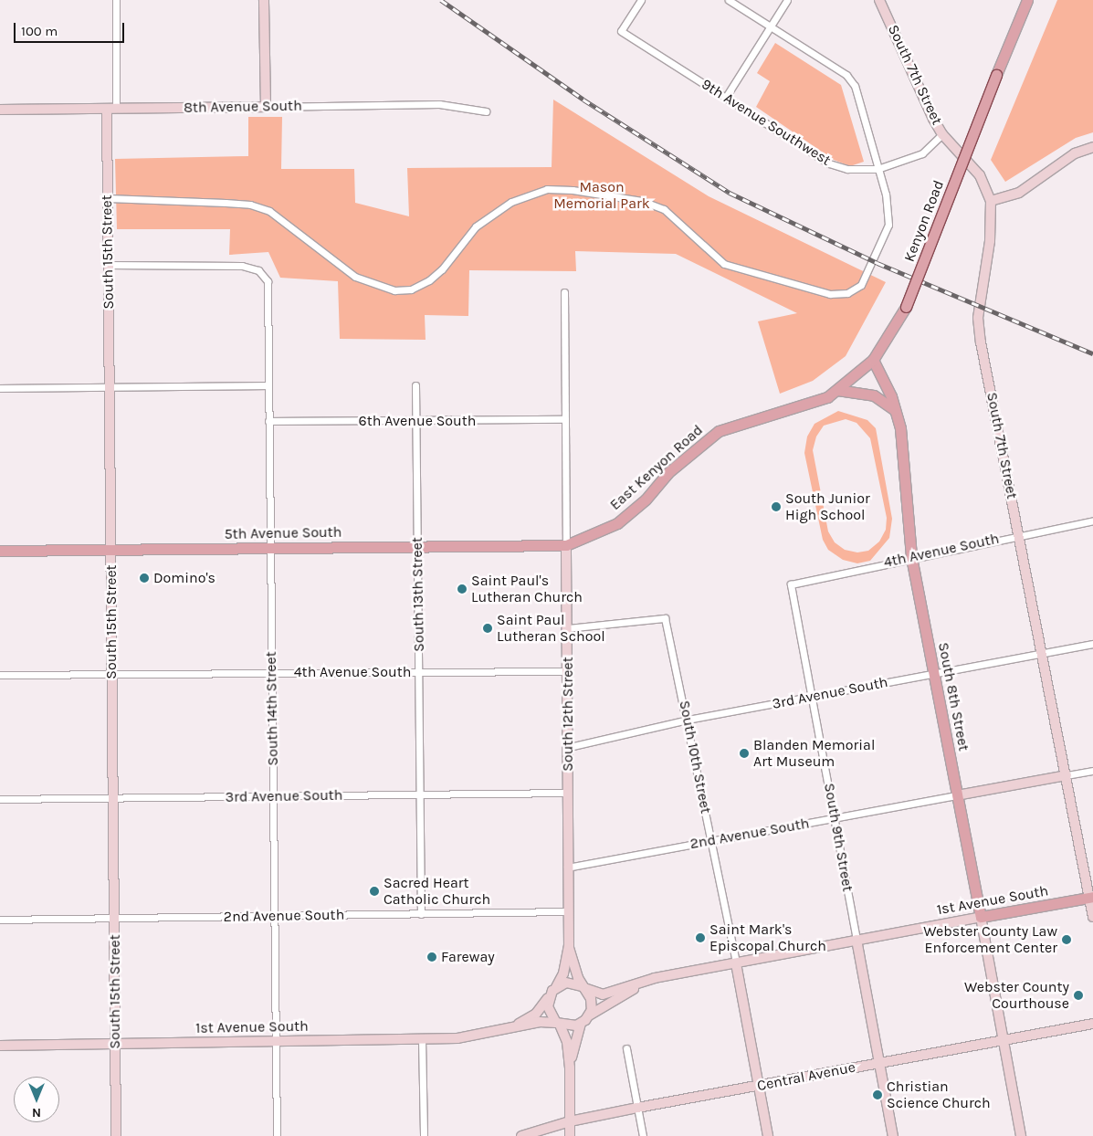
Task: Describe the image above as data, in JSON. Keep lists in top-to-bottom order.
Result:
{
  "streets": {
    "main road": [
      "South 7th Street",
      "8th Avenue South",
      "Kenyon Road",
      "South 15th Street",
      "East Kenyon Road",
      "5th Avenue South",
      "South 8th Street",
      "South 12th Street",
      "South 10th Street",
      "2nd Avenue South",
      "South 9th Street",
      "1st Avenue South",
      "Central Avenue"
    ],
    "street": [
      "9th Avenue Southwest",
      "6th Avenue South",
      "4th Avenue South",
      "South 13th Street",
      "3rd Avenue South",
      "South 14th Street"
    ]
  },
  "crossings": [
    ["South 7th Street", "9th Avenue Southwest"],
    ["South 7th Street", "4th Avenue South"],
    ["South 7th Street", "3rd Avenue South"],
    ["South 7th Street", "2nd Avenue South"],
    ["South 7th Street", "1st Avenue South"],
    ["8th Avenue South", "South 15th Street"],
    ["Kenyon Road", "East Kenyon Road"],
    ["Kenyon Road", "South 8th Street"],
    ["South 15th Street", "5th Avenue South"],
    ["South 15th Street", "4th Avenue South"],
    ["South 15th Street", "3rd Avenue South"],
    ["South 15th Street", "South 14th Street"],
    ["South 15th Street", "2nd Avenue South"],
    ["South 15th Street", "1st Avenue South"],
    ["6th Avenue South", "South 13th Street"],
    ["6th Avenue South", "South 14th Street"],
    ["6th Avenue South", "South 12th Street"],
    ["East Kenyon Road", "5th Avenue South"],
    ["East Kenyon Road", "South 12th Street"],
    ["5th Avenue South", "South 13th Street"],
    ["5th Avenue South", "South 14th Street"],
    ["5th Avenue South", "South 12th Street"],
    ["4th Avenue South", "South 13th Street"],
    ["4th Avenue South", "South 8th Street"],
    ["4th Avenue South", "South 14th Street"],
    ["4th Avenue South", "South 12th Street"],
    ["4th Avenue South", "South 9th Street"],
    ["South 13th Street", "3rd Avenue South"],
    ["South 13th Street", "2nd Avenue South"],
    ["3rd Avenue South", "South 8th Street"],
    ["3rd Avenue South", "South 14th Street"],
    ["3rd Avenue South", "South 12th Street"],
    ["3rd Avenue South", "South 10th Street"],
    ["3rd Avenue South", "South 9th Street"],
    ["South 8th Street", "2nd Avenue South"],
    ["South 8th Street", "1st Avenue South"],
    ["South 8th Street", "Central Avenue"],
    ["South 14th Street", "2nd Avenue South"],
    ["South 14th Street", "1st Avenue South"],
    ["South 12th Street", "South 10th Street"],
    ["South 12th Street", "2nd Avenue South"],
    ["South 12th Street", "1st Avenue South"],
    ["South 10th Street", "2nd Avenue South"],
    ["South 10th Street", "1st Avenue South"],
    ["South 10th Street", "Central Avenue"],
    ["2nd Avenue South", "South 9th Street"],
    ["South 9th Street", "1st Avenue South"],
    ["South 9th Street", "Central Avenue"]
  ],
  "parks": ["Mason Memorial Park"],
  "places": [
    "South Junior High School",
    "Domino's",
    "Saint Paul's Lutheran Church",
    "Saint Paul Lutheran School",
    "Blanden Memorial Art Museum",
    "Sacred Heart Catholic Church",
    "Saint Mark's Episcopal Church",
    "Webster County Law Enforcement Center",
    "Fareway",
    "Webster County Courthouse",
    "Christian Science Church"
  ],
  "scale_bar": "100 m",
  "north": "bottom"
}
